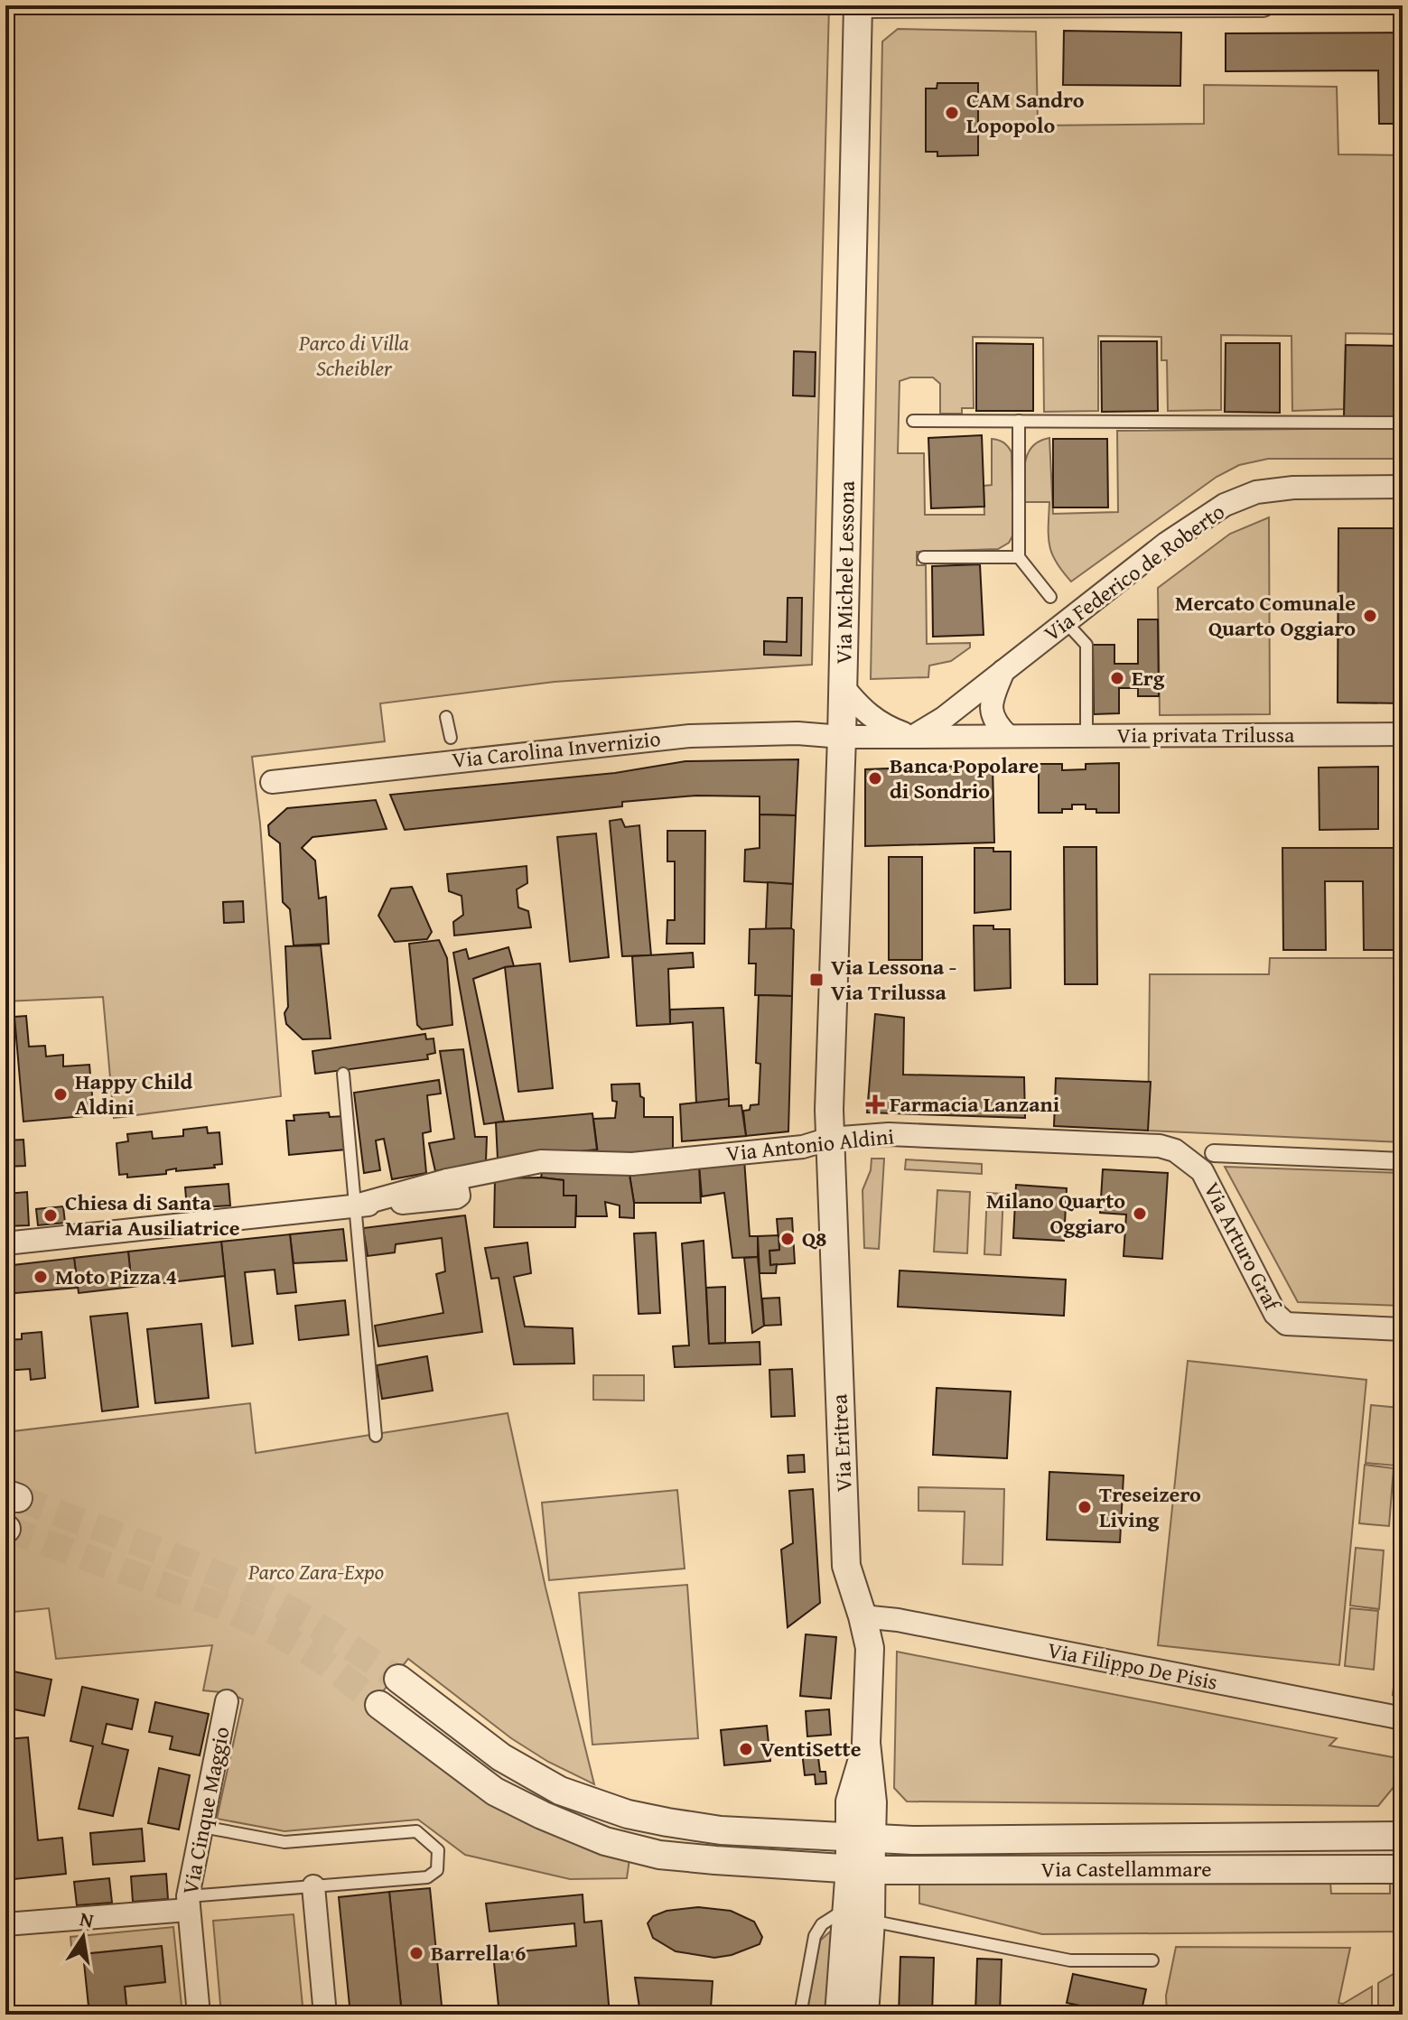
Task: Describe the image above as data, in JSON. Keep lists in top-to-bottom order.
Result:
{
  "streets": {
    "street": [
      "Via Michele Lessona",
      "Via Federico de Roberto",
      "Via privata Trilussa",
      "Via Carolina Invernizio",
      "Via Antonio Aldini",
      "Via Arturo Graf",
      "Via Eritrea",
      "Via Filippo De Pisis",
      "Via Cinque Maggio",
      "Via Castellammare"
    ]
  },
  "crossings": [
    ["Via Michele Lessona", "Via Carolina Invernizio"],
    ["Via Michele Lessona", "Via Antonio Aldini"],
    ["Via Michele Lessona", "Via Eritrea"],
    ["Via Antonio Aldini", "Via Arturo Graf"],
    ["Via Antonio Aldini", "Via Eritrea"],
    ["Via Eritrea", "Via Filippo De Pisis"],
    ["Via Eritrea", "Via Castellammare"]
  ],
  "parks": ["Parco di Villa Scheibler", "Parco Zara-Expo"],
  "places": {
    "other": [
      "CAM Sandro Lopopolo",
      "Mercato Comunale Quarto Oggiaro",
      "Erg",
      "Banca Popolare di Sondrio",
      "Happy Child Aldini",
      "Milano Quarto Oggiaro",
      "Chiesa di Santa Maria Ausiliatrice",
      "Q8",
      "Moto Pizza 4",
      "Treseizero Living",
      "VentiSette",
      "Barrella 6"
    ],
    "transit": ["Via Lessona - Via Trilussa"],
    "health": ["Farmacia Lanzani"]
  },
  "north": "top"
}
